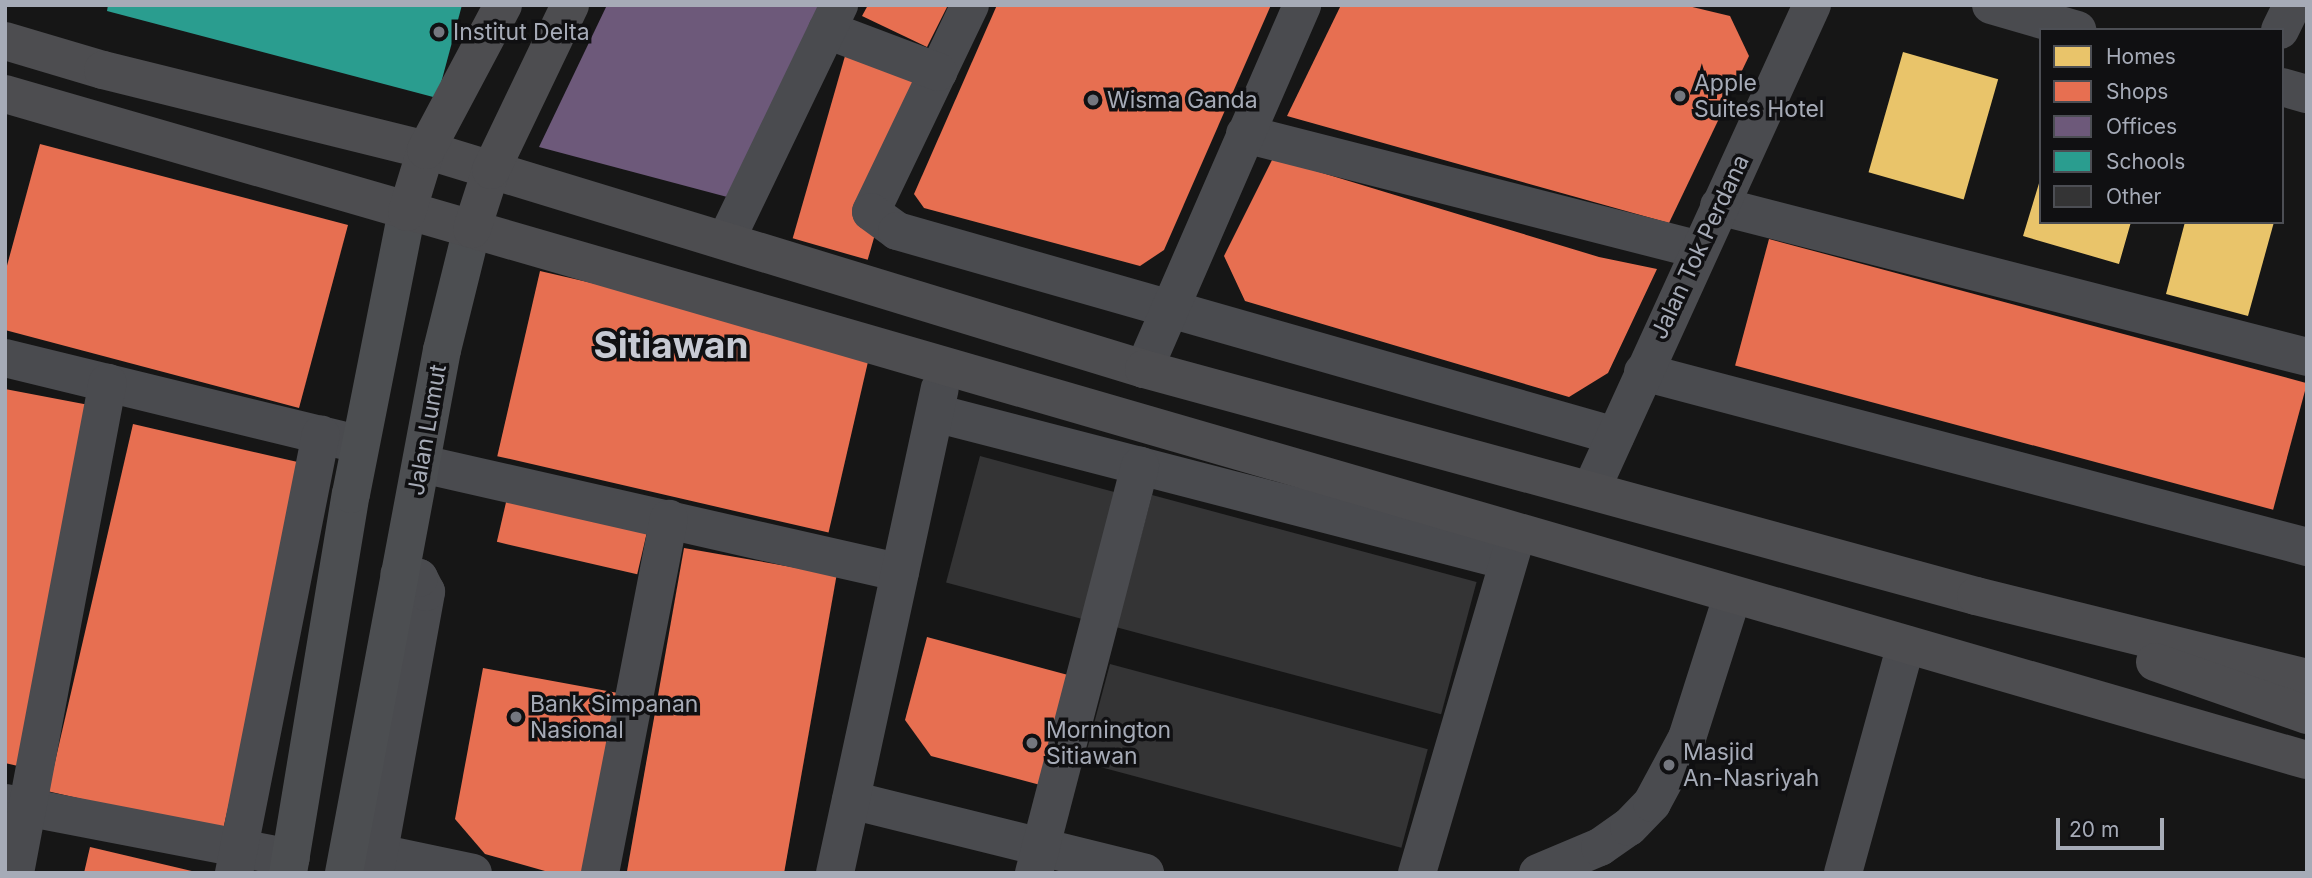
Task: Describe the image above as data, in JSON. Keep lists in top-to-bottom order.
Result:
{
  "streets": {
    "highway": ["Jalan Lumut"],
    "street": ["Jalan Tok Perdana"]
  },
  "districts": ["Sitiawan"],
  "places": [
    "Institut Delta",
    "Apple Suites Hotel",
    "Wisma Ganda",
    "Bank Simpanan Nasional",
    "Mornington Sitiawan",
    "Masjid An-Nasriyah"
  ],
  "legend": [
    "Homes",
    "Shops",
    "Offices",
    "Schools",
    "Other"
  ],
  "scale_bar": "20 m"
}
